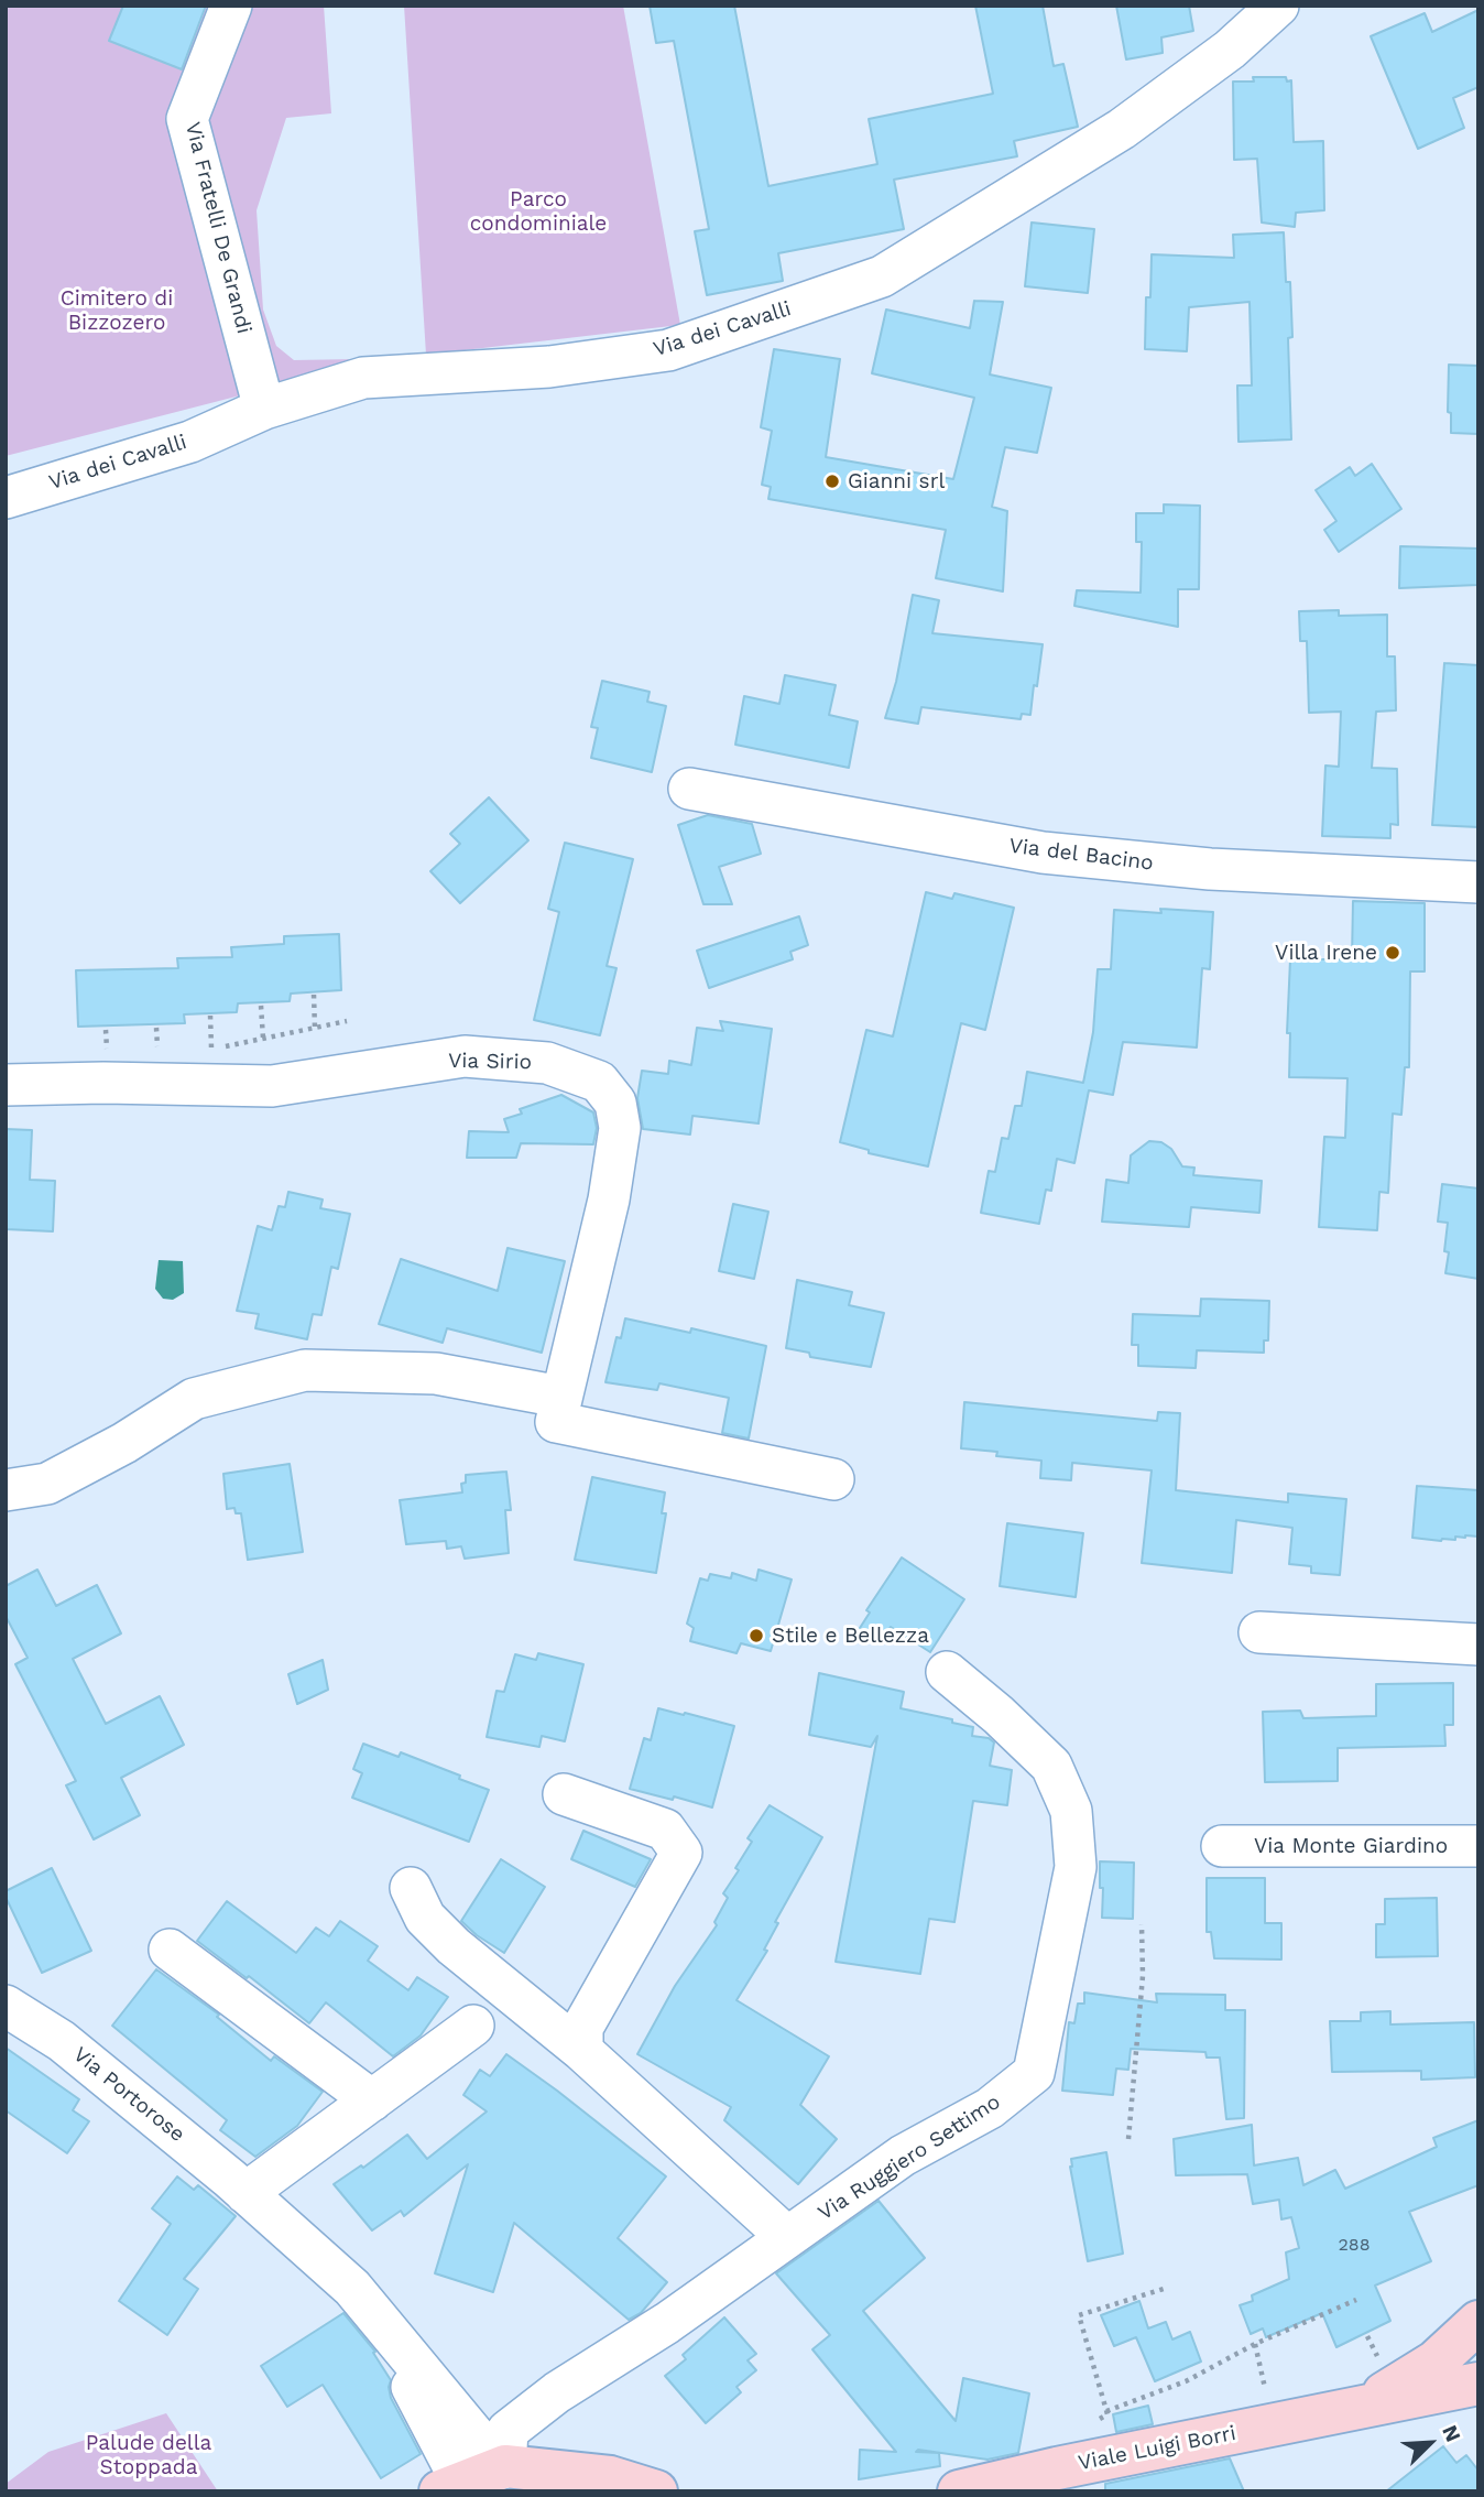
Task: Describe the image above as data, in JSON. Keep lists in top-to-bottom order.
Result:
{
  "streets": {
    "main road": ["Viale Luigi Borri"],
    "street": [
      "Via Fratelli De Grandi",
      "Via dei Cavalli",
      "Via del Bacino",
      "Via Sirio",
      "Via Monte Giardino",
      "Via Portorose",
      "Via Ruggiero Settimo"
    ]
  },
  "crossings": [
    ["Via Fratelli De Grandi", "Via dei Cavalli"],
    ["Via Portorose", "Via Ruggiero Settimo"]
  ],
  "parks": ["Parco condominiale", "Cimitero di Bizzozero", "Palude della Stoppada"],
  "places": ["Gianni srl", "Villa Irene", "Stile e Bellezza"],
  "house_numbers": ["288"],
  "north": "top right"
}
